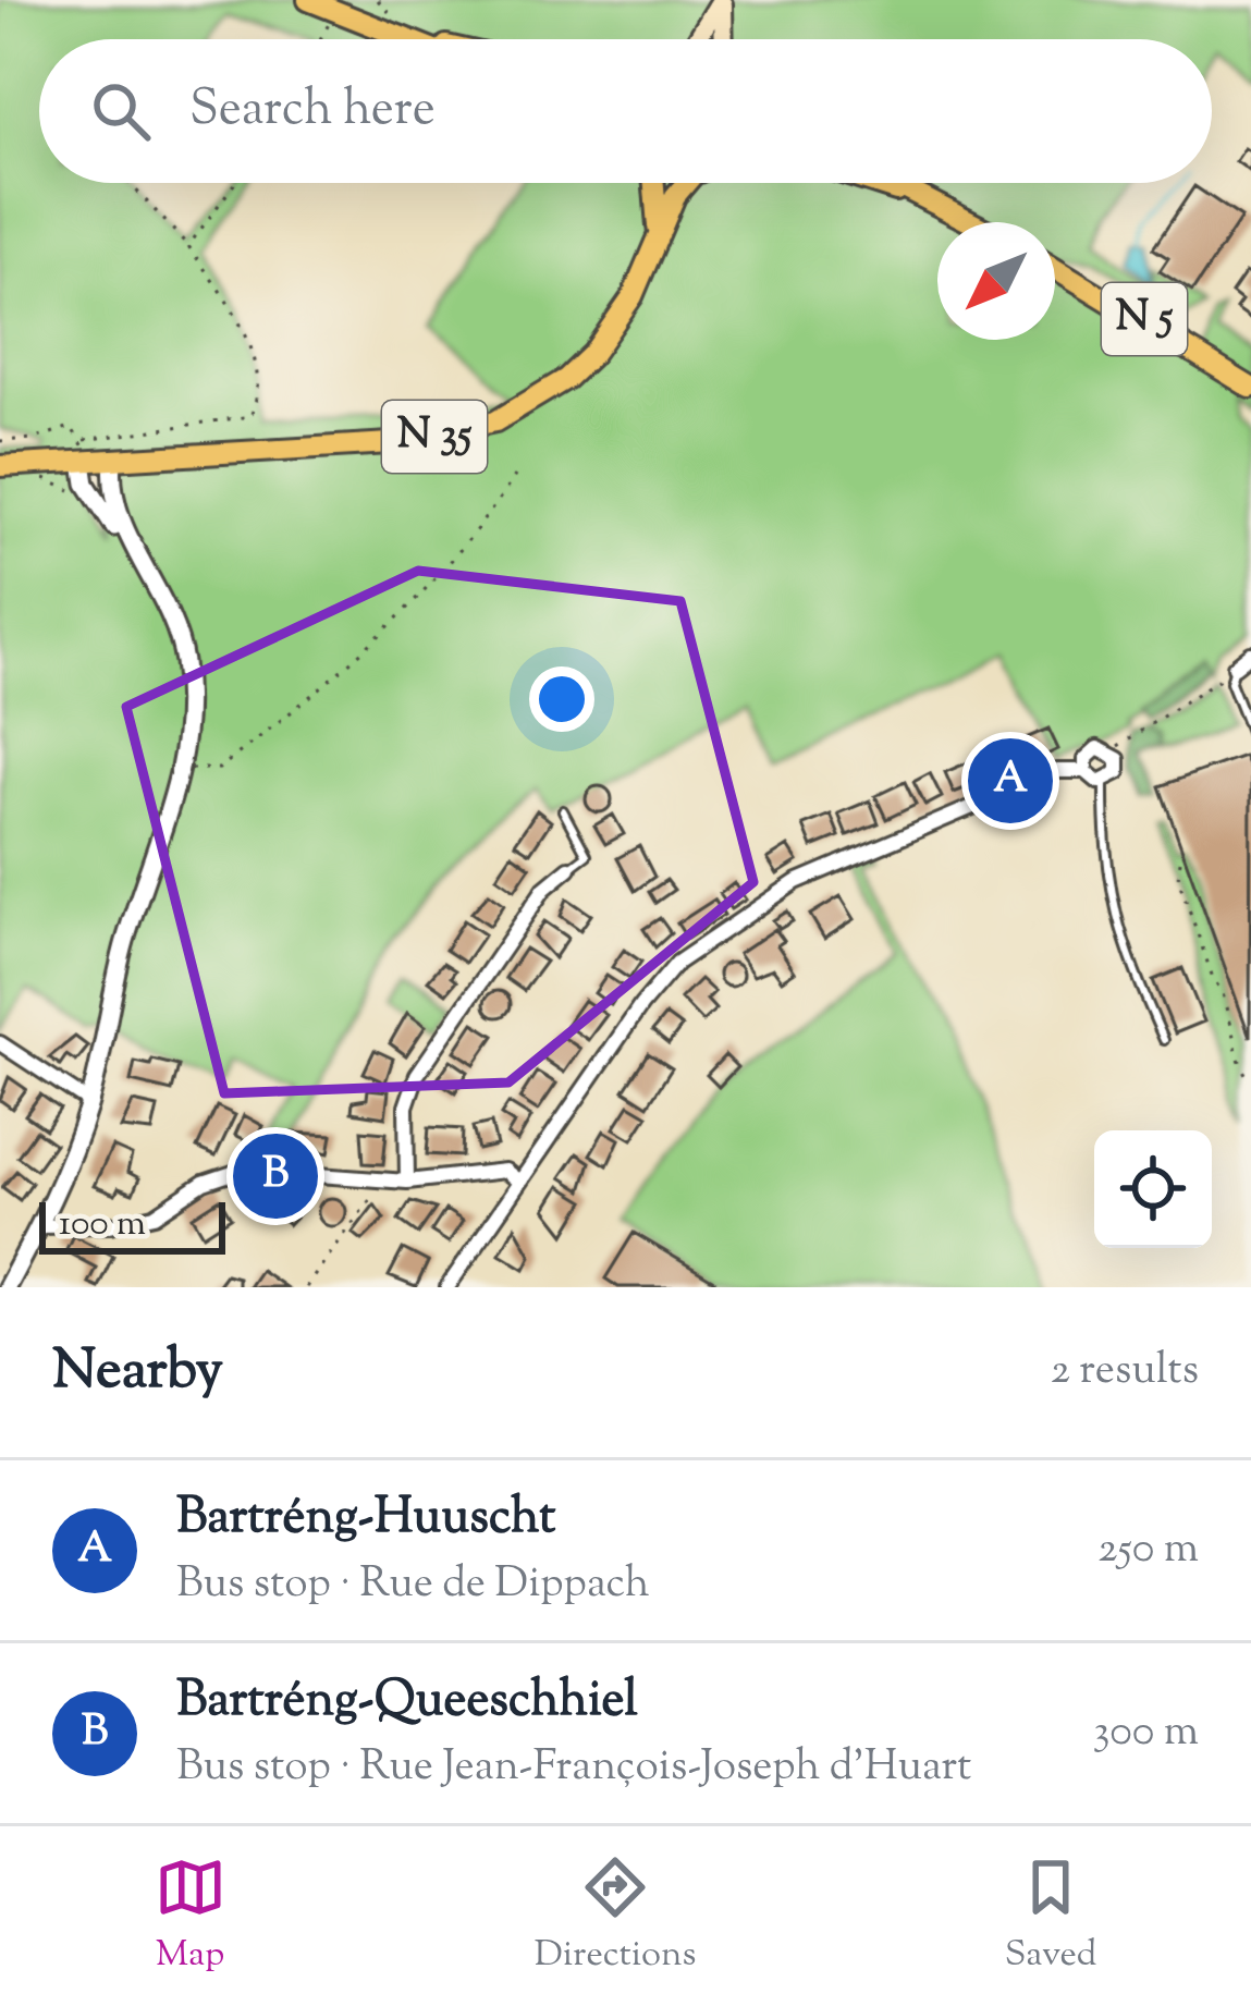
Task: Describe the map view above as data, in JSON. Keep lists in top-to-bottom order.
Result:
{
  "streets": {
    "main road": ["N 5", "N 35"]
  },
  "scale_bar": "100 m",
  "north": "bottom left",
  "page": {
    "search": "Search here",
    "pins": ["A", "B"],
    "scale": "100 m",
    "heading": ["Nearby", "2 results"],
    "list": [
      {
        "mark": "A",
        "name": "Bartréng-Huuscht",
        "note": "Bus stop · Rue de Dippach",
        "value": "250 m"
      },
      {
        "mark": "B",
        "name": "Bartréng-Queeschhiel",
        "note": "Bus stop · Rue Jean-François-Joseph d'Huart",
        "value": "300 m"
      }
    ],
    "nav": ["Map", "Directions", "Saved"]
  }
}
